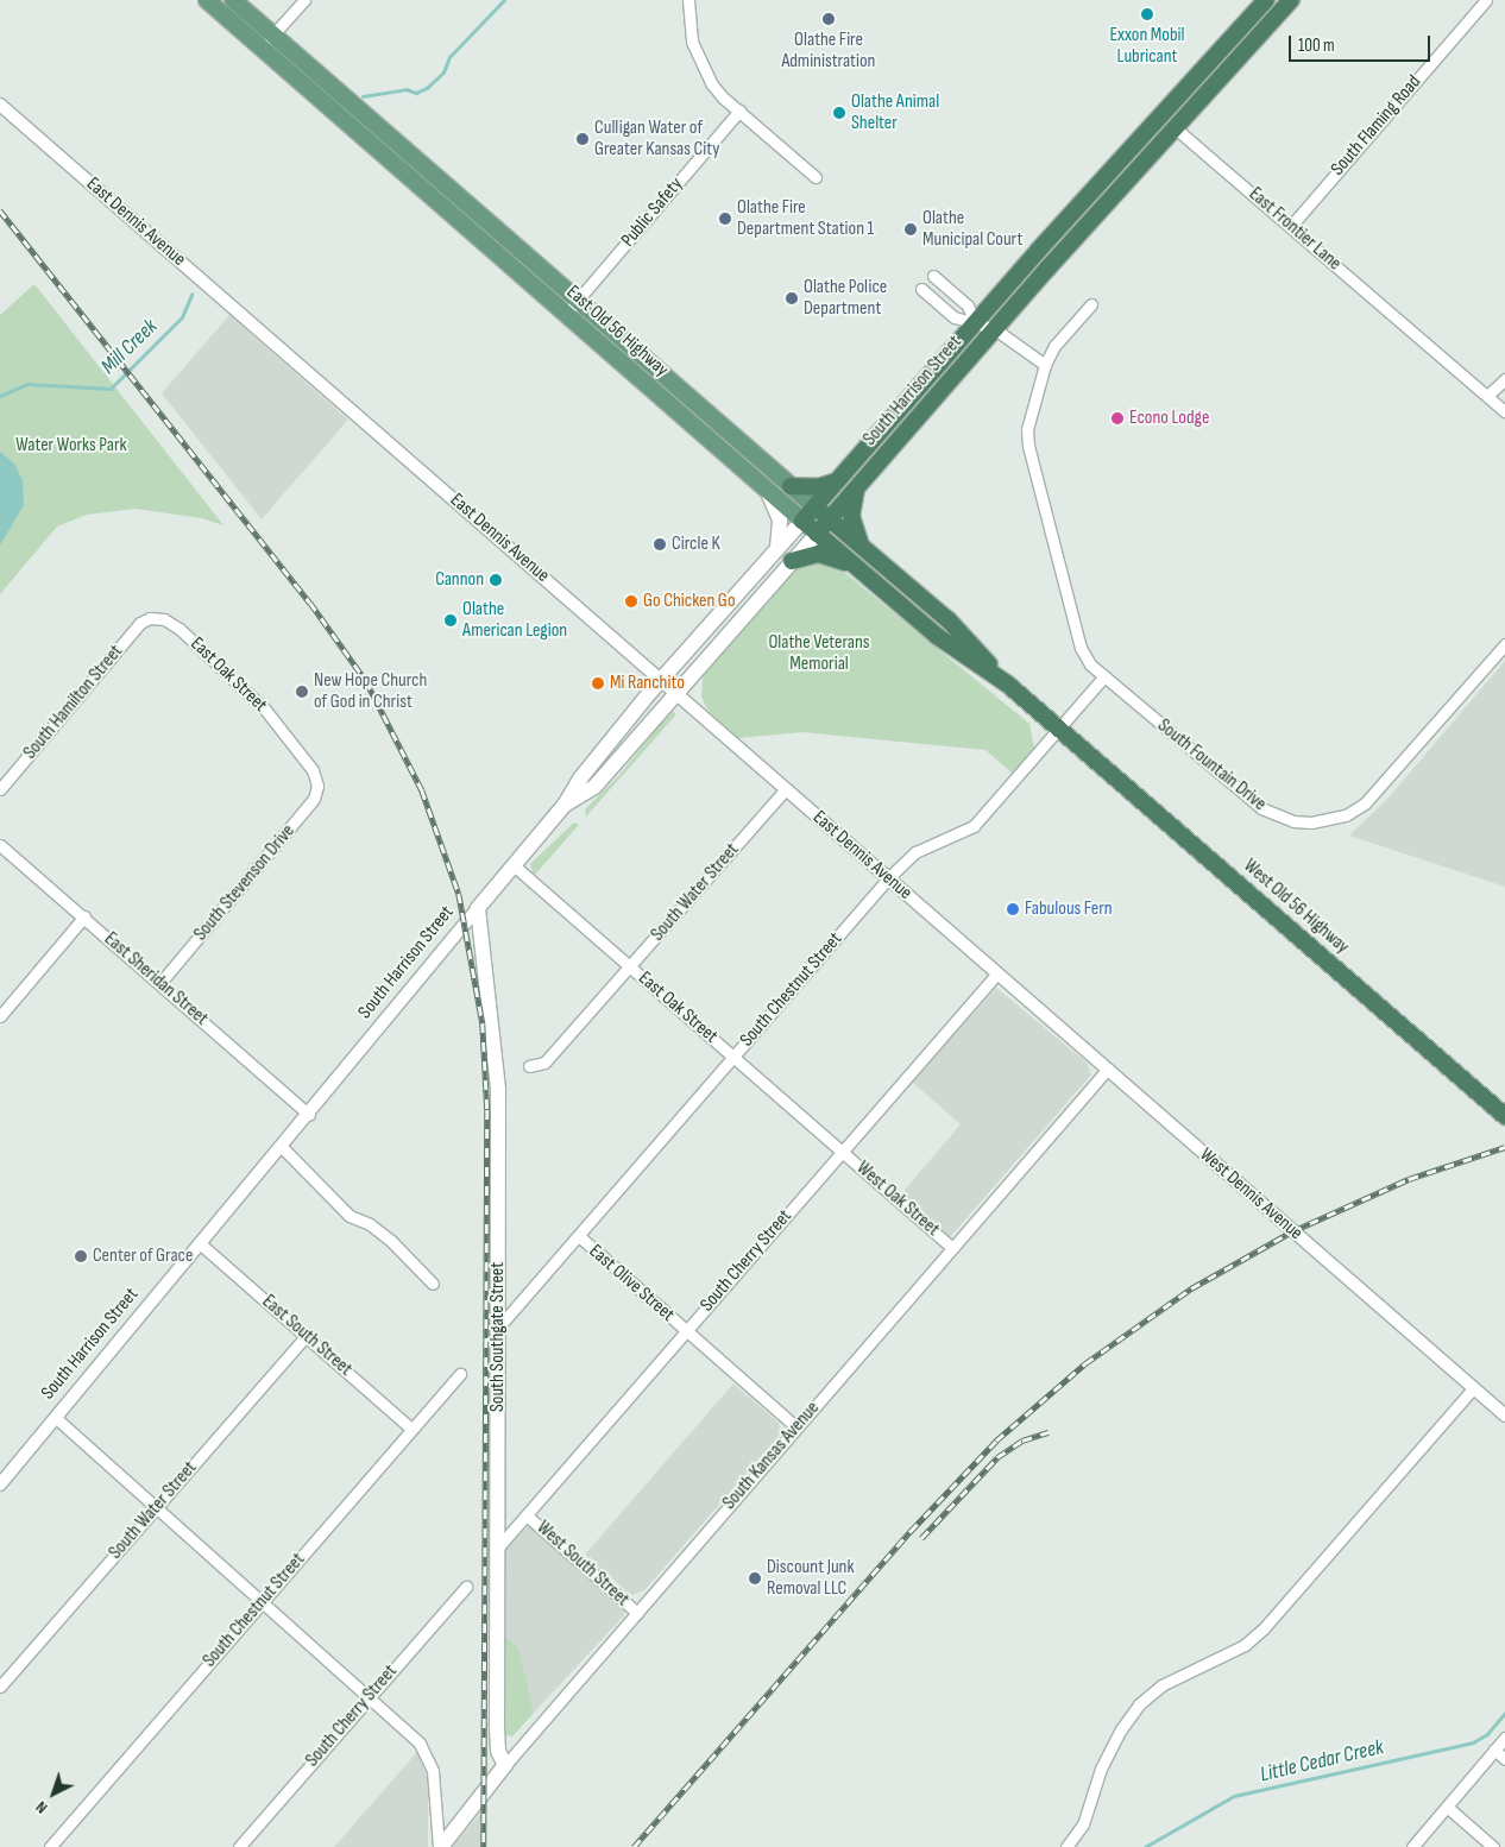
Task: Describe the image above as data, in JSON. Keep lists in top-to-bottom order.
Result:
{
  "streets": {
    "highway": ["East Old 56 Highway", "South Harrison Street", "West Old 56 Highway"],
    "main road": ["South Southgate Street", "South Kansas Avenue"],
    "street": [
      "South Flaming Road",
      "Public Safety",
      "East Dennis Avenue",
      "East Frontier Lane",
      "East Oak Street",
      "South Hamilton Street",
      "South Fountain Drive",
      "South Stevenson Drive",
      "South Water Street",
      "East Sheridan Street",
      "South Chestnut Street",
      "West Dennis Avenue",
      "West Oak Street",
      "South Cherry Street",
      "East Olive Street",
      "East South Street",
      "West South Street"
    ]
  },
  "crossings": [
    ["South Flaming Road", "East Frontier Lane"],
    ["Public Safety", "East Old 56 Highway"],
    ["East Dennis Avenue", "South Harrison Street"],
    ["East Dennis Avenue", "South Water Street"],
    ["East Dennis Avenue", "South Chestnut Street"],
    ["East Dennis Avenue", "West Dennis Avenue"],
    ["East Dennis Avenue", "South Cherry Street"],
    ["East Frontier Lane", "South Harrison Street"],
    ["East Old 56 Highway", "South Harrison Street"],
    ["East Old 56 Highway", "West Old 56 Highway"],
    ["East Old 56 Highway", "South Chestnut Street"],
    ["South Harrison Street", "East Oak Street"],
    ["South Harrison Street", "East Sheridan Street"],
    ["South Harrison Street", "East South Street"],
    ["South Harrison Street", "South Southgate Street"],
    ["East Oak Street", "South Hamilton Street"],
    ["East Oak Street", "South Stevenson Drive"],
    ["East Oak Street", "South Water Street"],
    ["East Oak Street", "South Chestnut Street"],
    ["East Oak Street", "West Oak Street"],
    ["East Oak Street", "South Cherry Street"],
    ["South Fountain Drive", "South Chestnut Street"],
    ["South Stevenson Drive", "East Sheridan Street"],
    ["South Water Street", "East South Street"],
    ["West Old 56 Highway", "South Chestnut Street"],
    ["South Chestnut Street", "East Olive Street"],
    ["South Chestnut Street", "East South Street"],
    ["South Chestnut Street", "South Southgate Street"],
    ["West Dennis Avenue", "South Cherry Street"],
    ["West Dennis Avenue", "South Kansas Avenue"],
    ["West Oak Street", "South Cherry Street"],
    ["West Oak Street", "South Kansas Avenue"],
    ["South Cherry Street", "East Olive Street"],
    ["South Cherry Street", "South Southgate Street"],
    ["South Cherry Street", "West South Street"],
    ["East Olive Street", "South Kansas Avenue"],
    ["South Southgate Street", "South Kansas Avenue"],
    ["South Kansas Avenue", "West South Street"]
  ],
  "water": ["Mill Creek", "Little Cedar Creek"],
  "parks": ["Water Works Park", "Olathe Veterans Memorial"],
  "places": [
    "Exxon Mobil Lubricant",
    "Olathe Fire Administration",
    "Olathe Animal Shelter",
    "Culligan Water of Greater Kansas City",
    "Olathe Fire Department Station 1",
    "Olathe Municipal Court",
    "Olathe Police Department",
    "Econo Lodge",
    "Circle K",
    "Cannon",
    "Go Chicken Go",
    "Olathe American Legion",
    "Mi Ranchito",
    "New Hope Church of God in Christ",
    "Fabulous Fern",
    "Center of Grace",
    "Discount Junk Removal LLC"
  ],
  "scale_bar": "100 m",
  "north": "bottom left"
}
